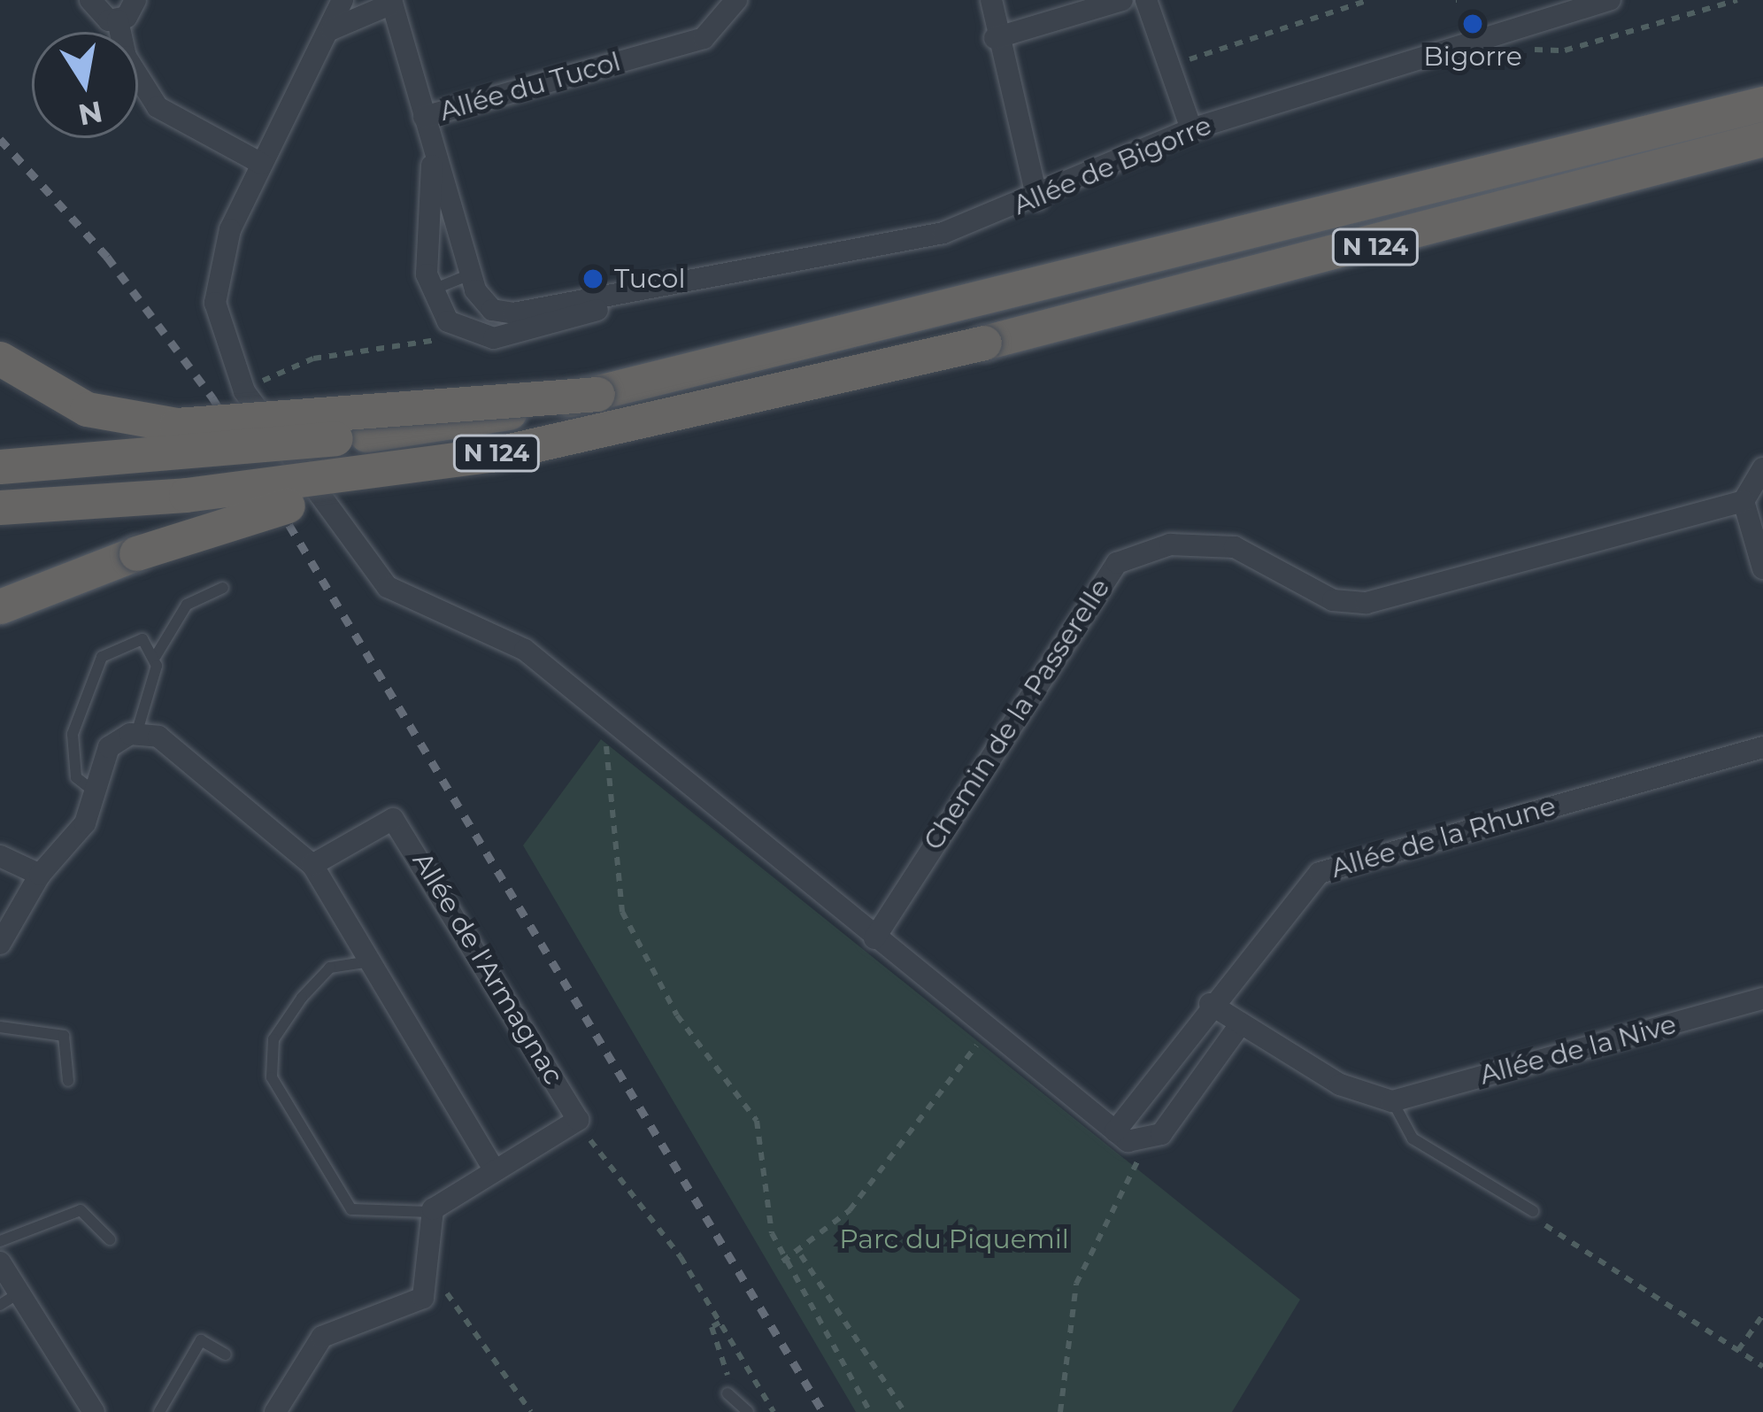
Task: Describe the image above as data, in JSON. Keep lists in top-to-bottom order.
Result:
{
  "streets": {
    "highway": ["N 124"],
    "street": [
      "Allée du Tucol",
      "Allée de Bigorre",
      "Chemin de la Passerelle",
      "Allée de la Rhune",
      "Allée de l'Armagnac",
      "Allée de la Nive"
    ]
  },
  "crossings": [
    ["Allée du Tucol", "Allée de Bigorre"]
  ],
  "parks": ["Parc du Piquemil"],
  "places": ["Bigorre", "Tucol"],
  "north": "bottom"
}
